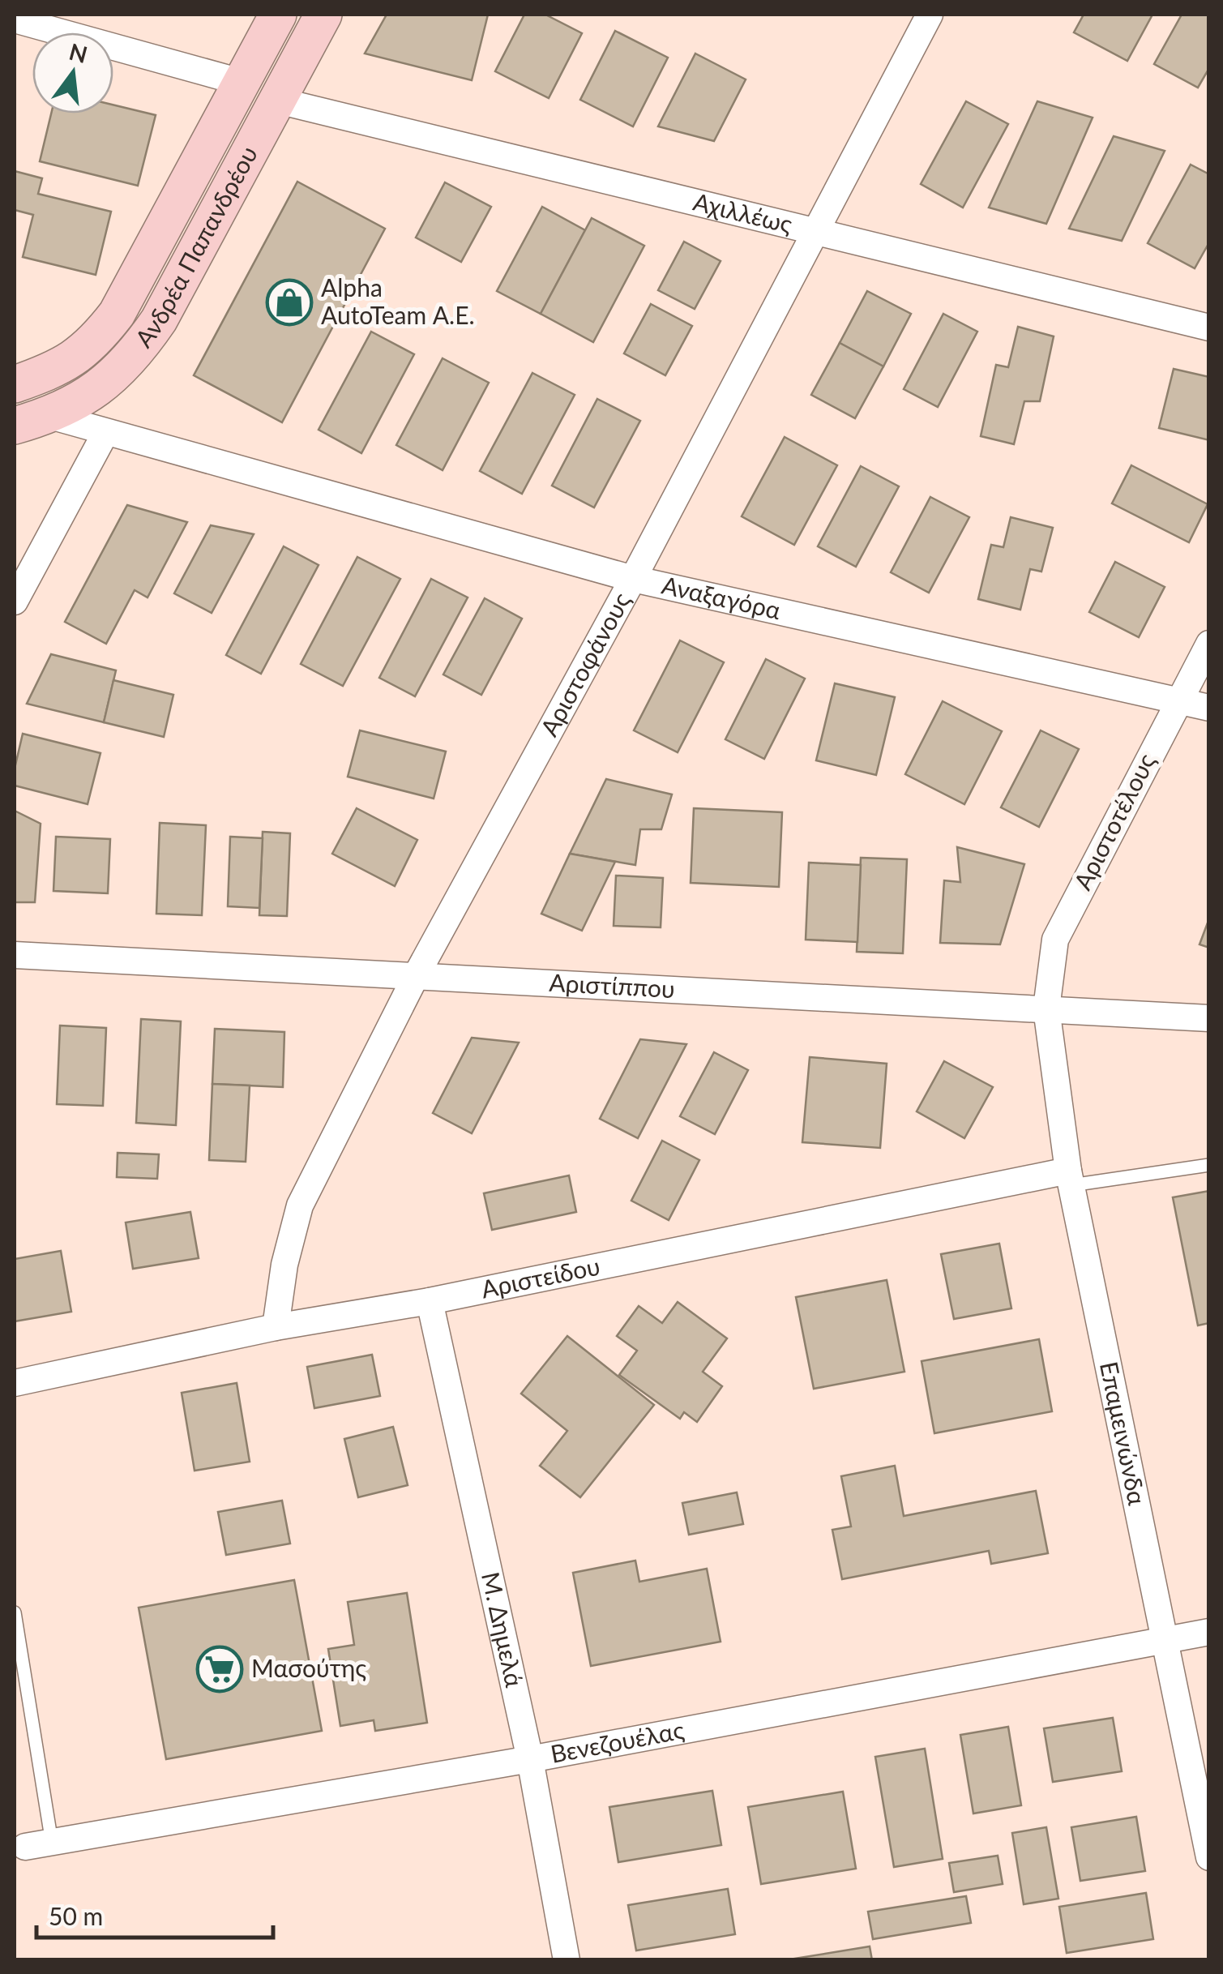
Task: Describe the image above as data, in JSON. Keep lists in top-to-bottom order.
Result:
{
  "streets": {
    "main road": ["Ανδρέα Παπανδρέου"],
    "street": [
      "Αχιλλέως",
      "Αναξαγόρα",
      "Αριστοφάνους",
      "Αριστοτέλους",
      "Αριστίππου",
      "Αριστείδου",
      "Επαμεινώνδα",
      "Μ. Δημελά",
      "Βενεζουέλας"
    ]
  },
  "crossings": [
    ["Αχιλλέως", "Ανδρέα Παπανδρέου"],
    ["Αχιλλέως", "Αριστοφάνους"],
    ["Ανδρέα Παπανδρέου", "Αναξαγόρα"],
    ["Αναξαγόρα", "Αριστοφάνους"],
    ["Αναξαγόρα", "Αριστοτέλους"],
    ["Αριστοφάνους", "Αριστίππου"],
    ["Αριστοφάνους", "Αριστείδου"],
    ["Αριστοτέλους", "Αριστίππου"],
    ["Αριστοτέλους", "Επαμεινώνδα"],
    ["Αριστίππου", "Επαμεινώνδα"],
    ["Αριστείδου", "Επαμεινώνδα"],
    ["Αριστείδου", "Μ. Δημελά"],
    ["Επαμεινώνδα", "Βενεζουέλας"],
    ["Μ. Δημελά", "Βενεζουέλας"]
  ],
  "places": {
    "shop": ["Alpha AutoTeam Α.Ε."],
    "supermarket": ["Μασούτης"]
  },
  "scale_bar": "50 m",
  "north": "top"
}
